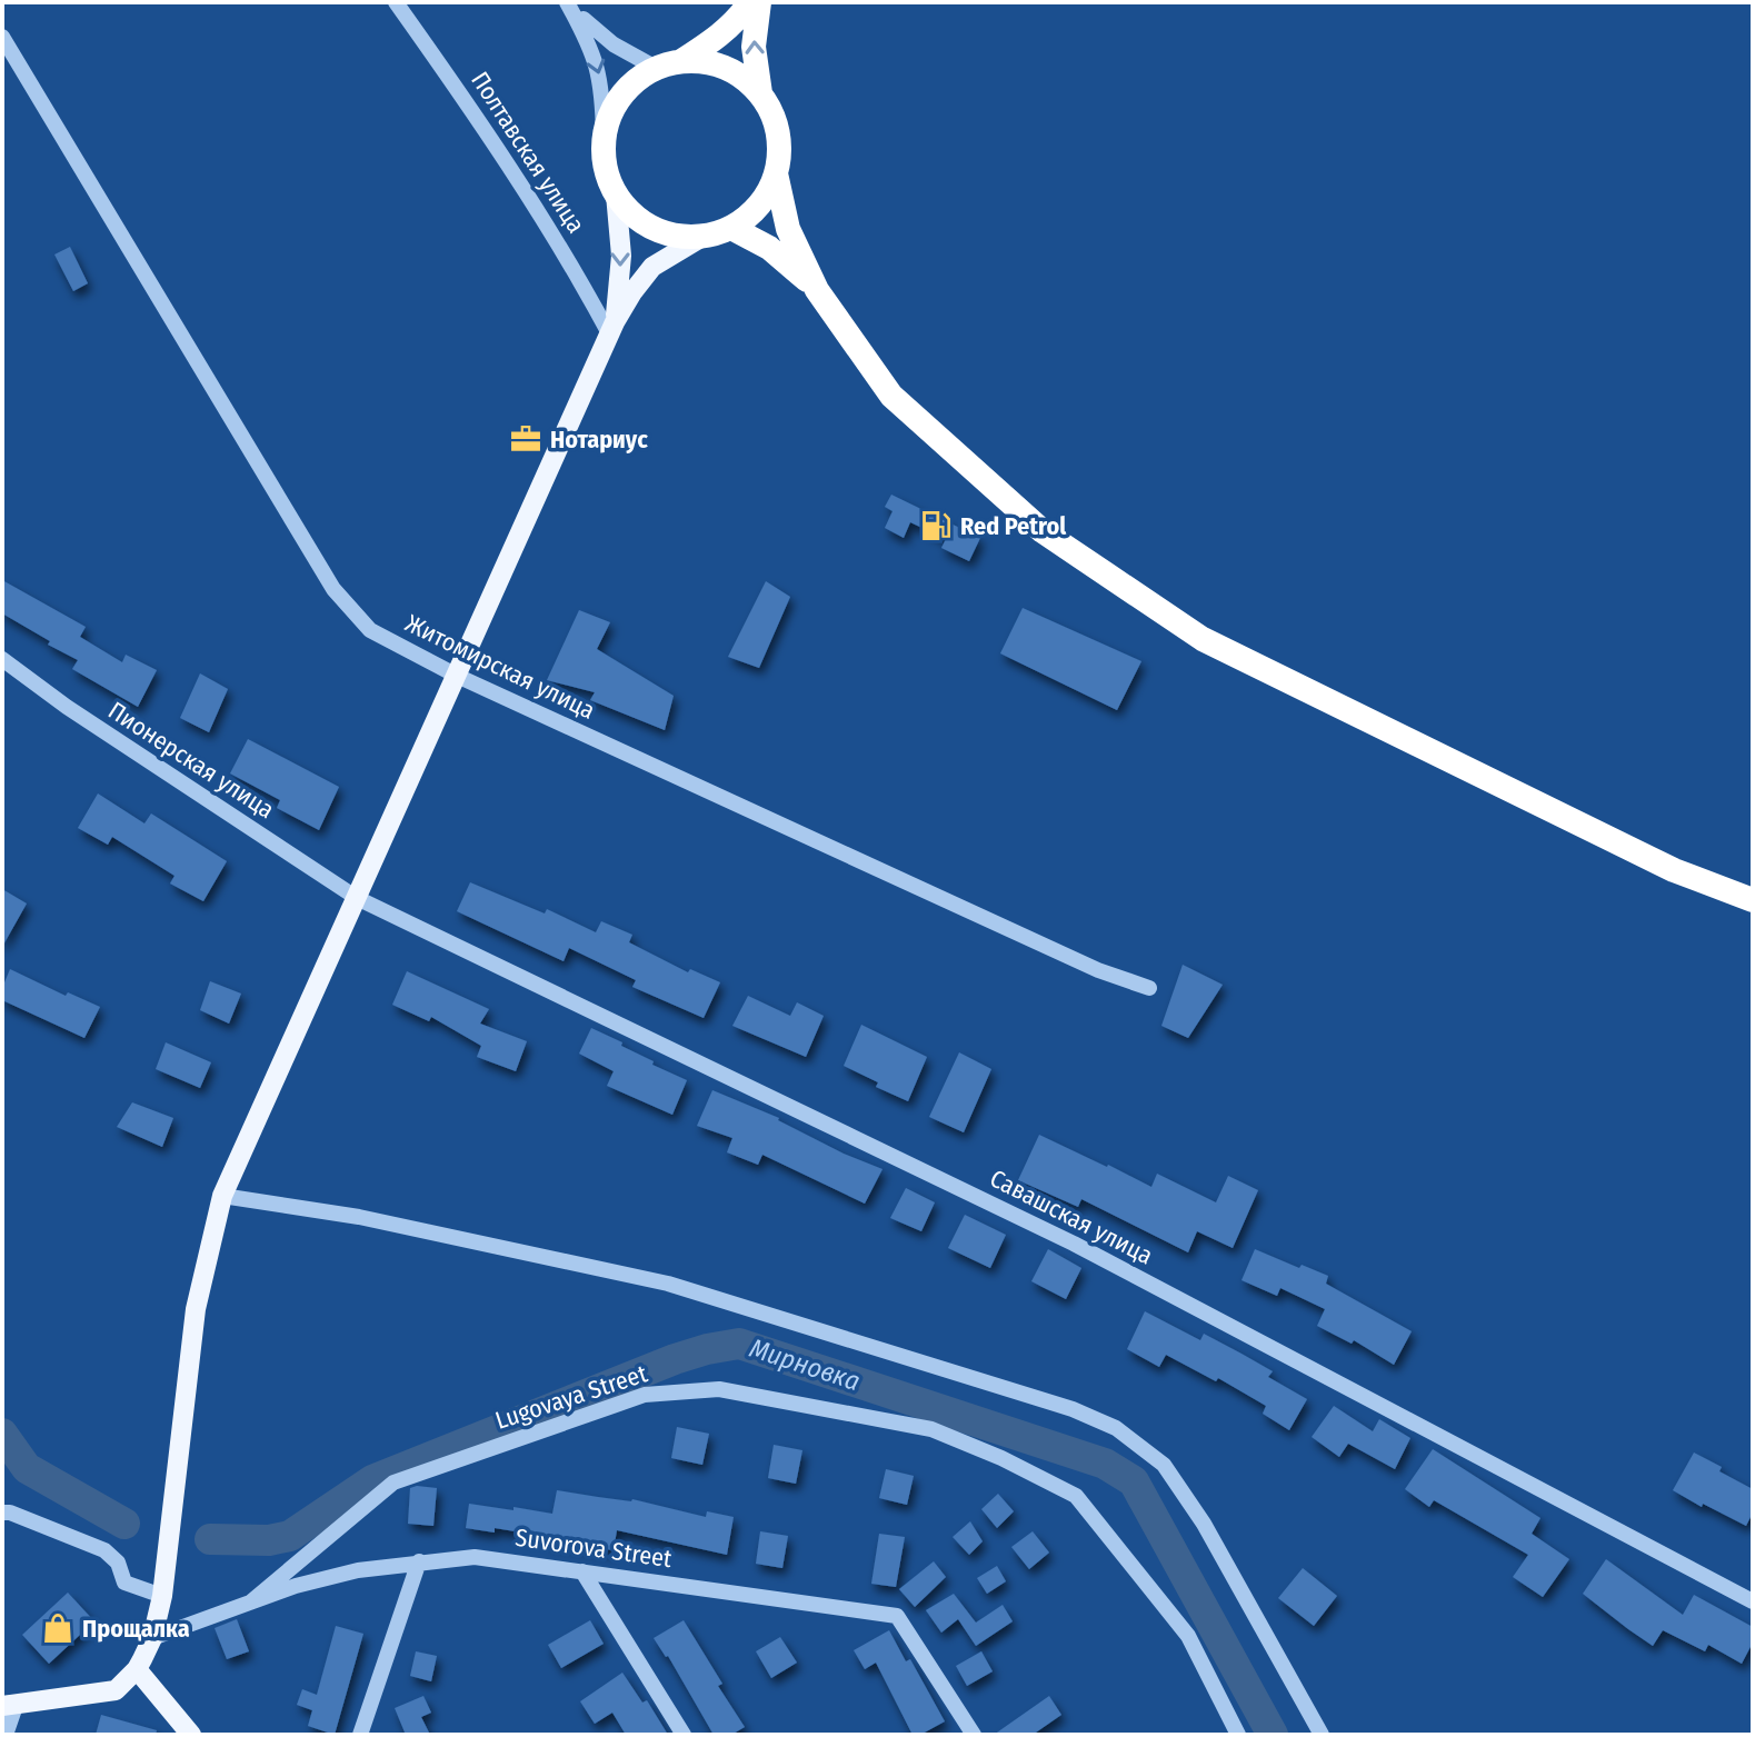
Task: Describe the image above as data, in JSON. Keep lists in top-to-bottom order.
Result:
{
  "streets": {
    "street": [
      "Полтавская улица",
      "Житомирская улица",
      "Пионерская улица",
      "Савашская улица",
      "Lugovaya Street",
      "Suvorova Street"
    ]
  },
  "crossings": [
    ["Пионерская улица", "Савашская улица"],
    ["Lugovaya Street", "Suvorova Street"]
  ],
  "water": ["Мирновка"],
  "places": {
    "office": ["Нотариус"],
    "fuel station": ["Red Petrol"],
    "shop": ["Прощалка"]
  }
}
